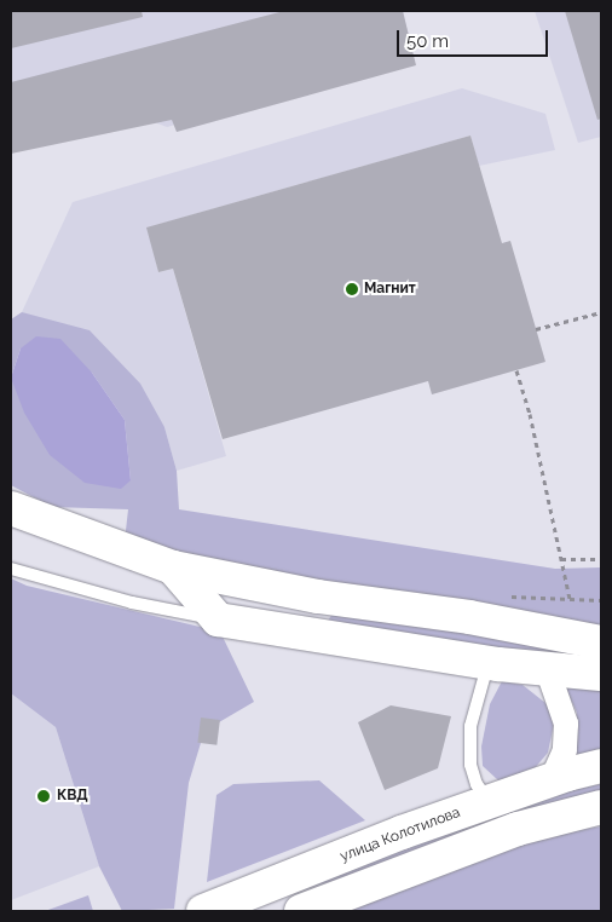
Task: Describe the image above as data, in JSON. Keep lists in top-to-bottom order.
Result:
{
  "streets": {
    "main road": ["улица Колотилова"]
  },
  "places": ["Магнит", "КВД"],
  "scale_bar": "50 m"
}
